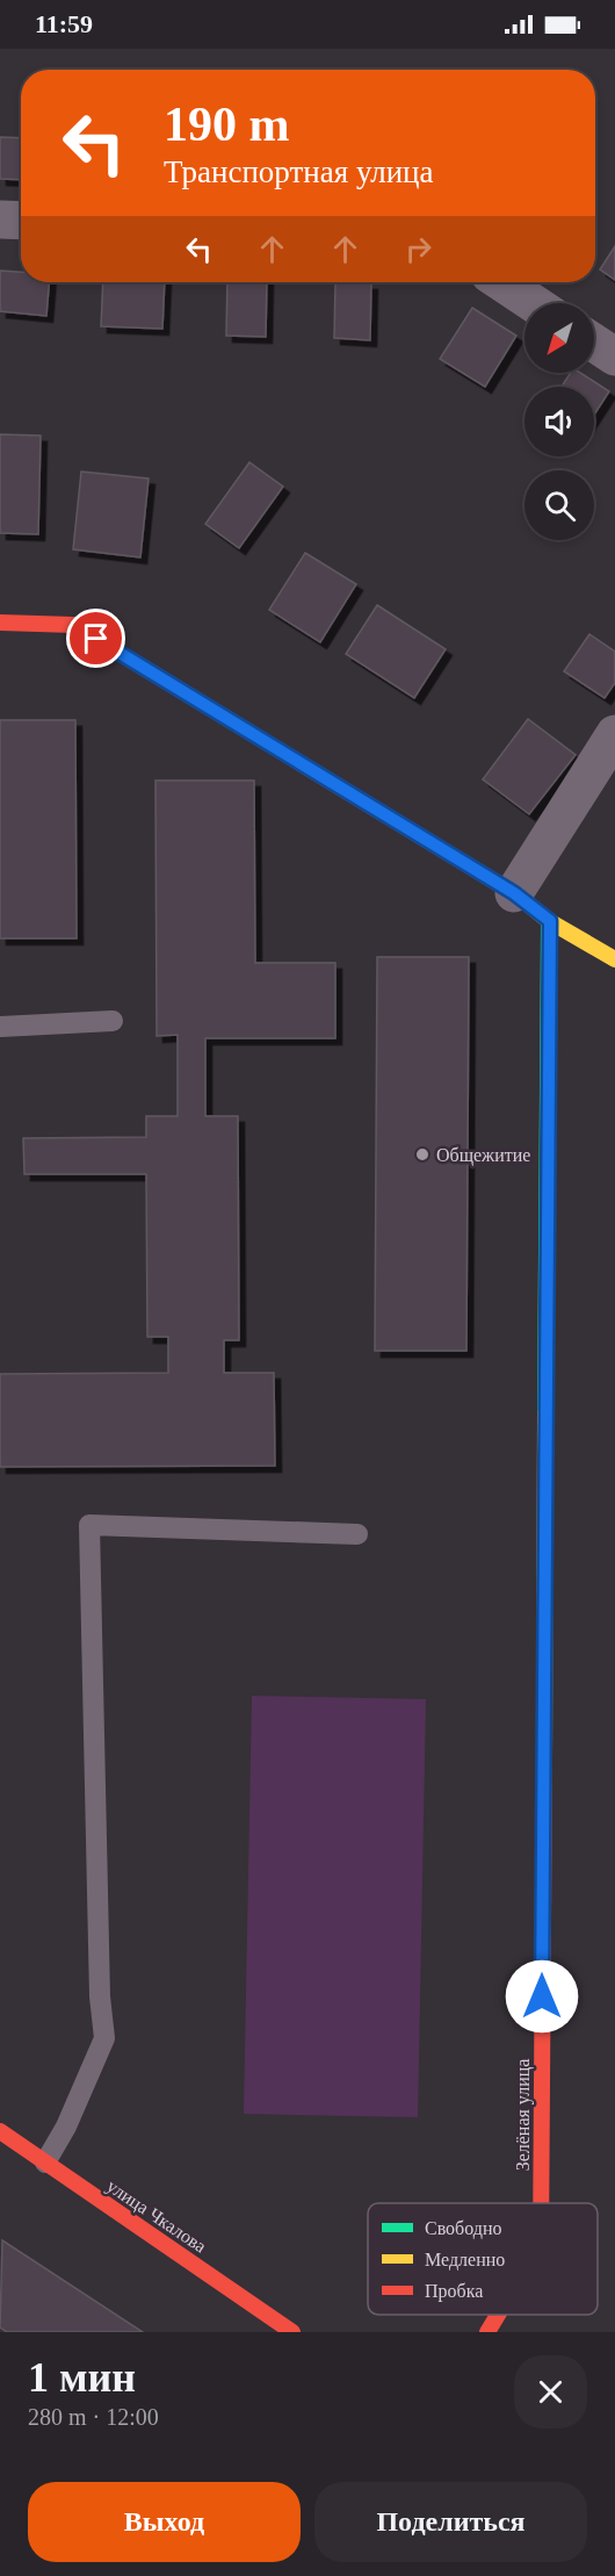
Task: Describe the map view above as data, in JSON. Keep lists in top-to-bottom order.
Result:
{
  "streets": {
    "street": ["Зелёная улица", "улица Чкалова"]
  },
  "places": ["Общежитие"],
  "legend": ["Свободно", "Медленно", "Пробка"],
  "north": "bottom left",
  "page": {
    "status": "11:59",
    "turn": ["190 m", "Транспортная улица"],
    "heading": ["1 мин", "280 m · 12:00"],
    "buttons": ["Выход", "Поделиться"]
  }
}
